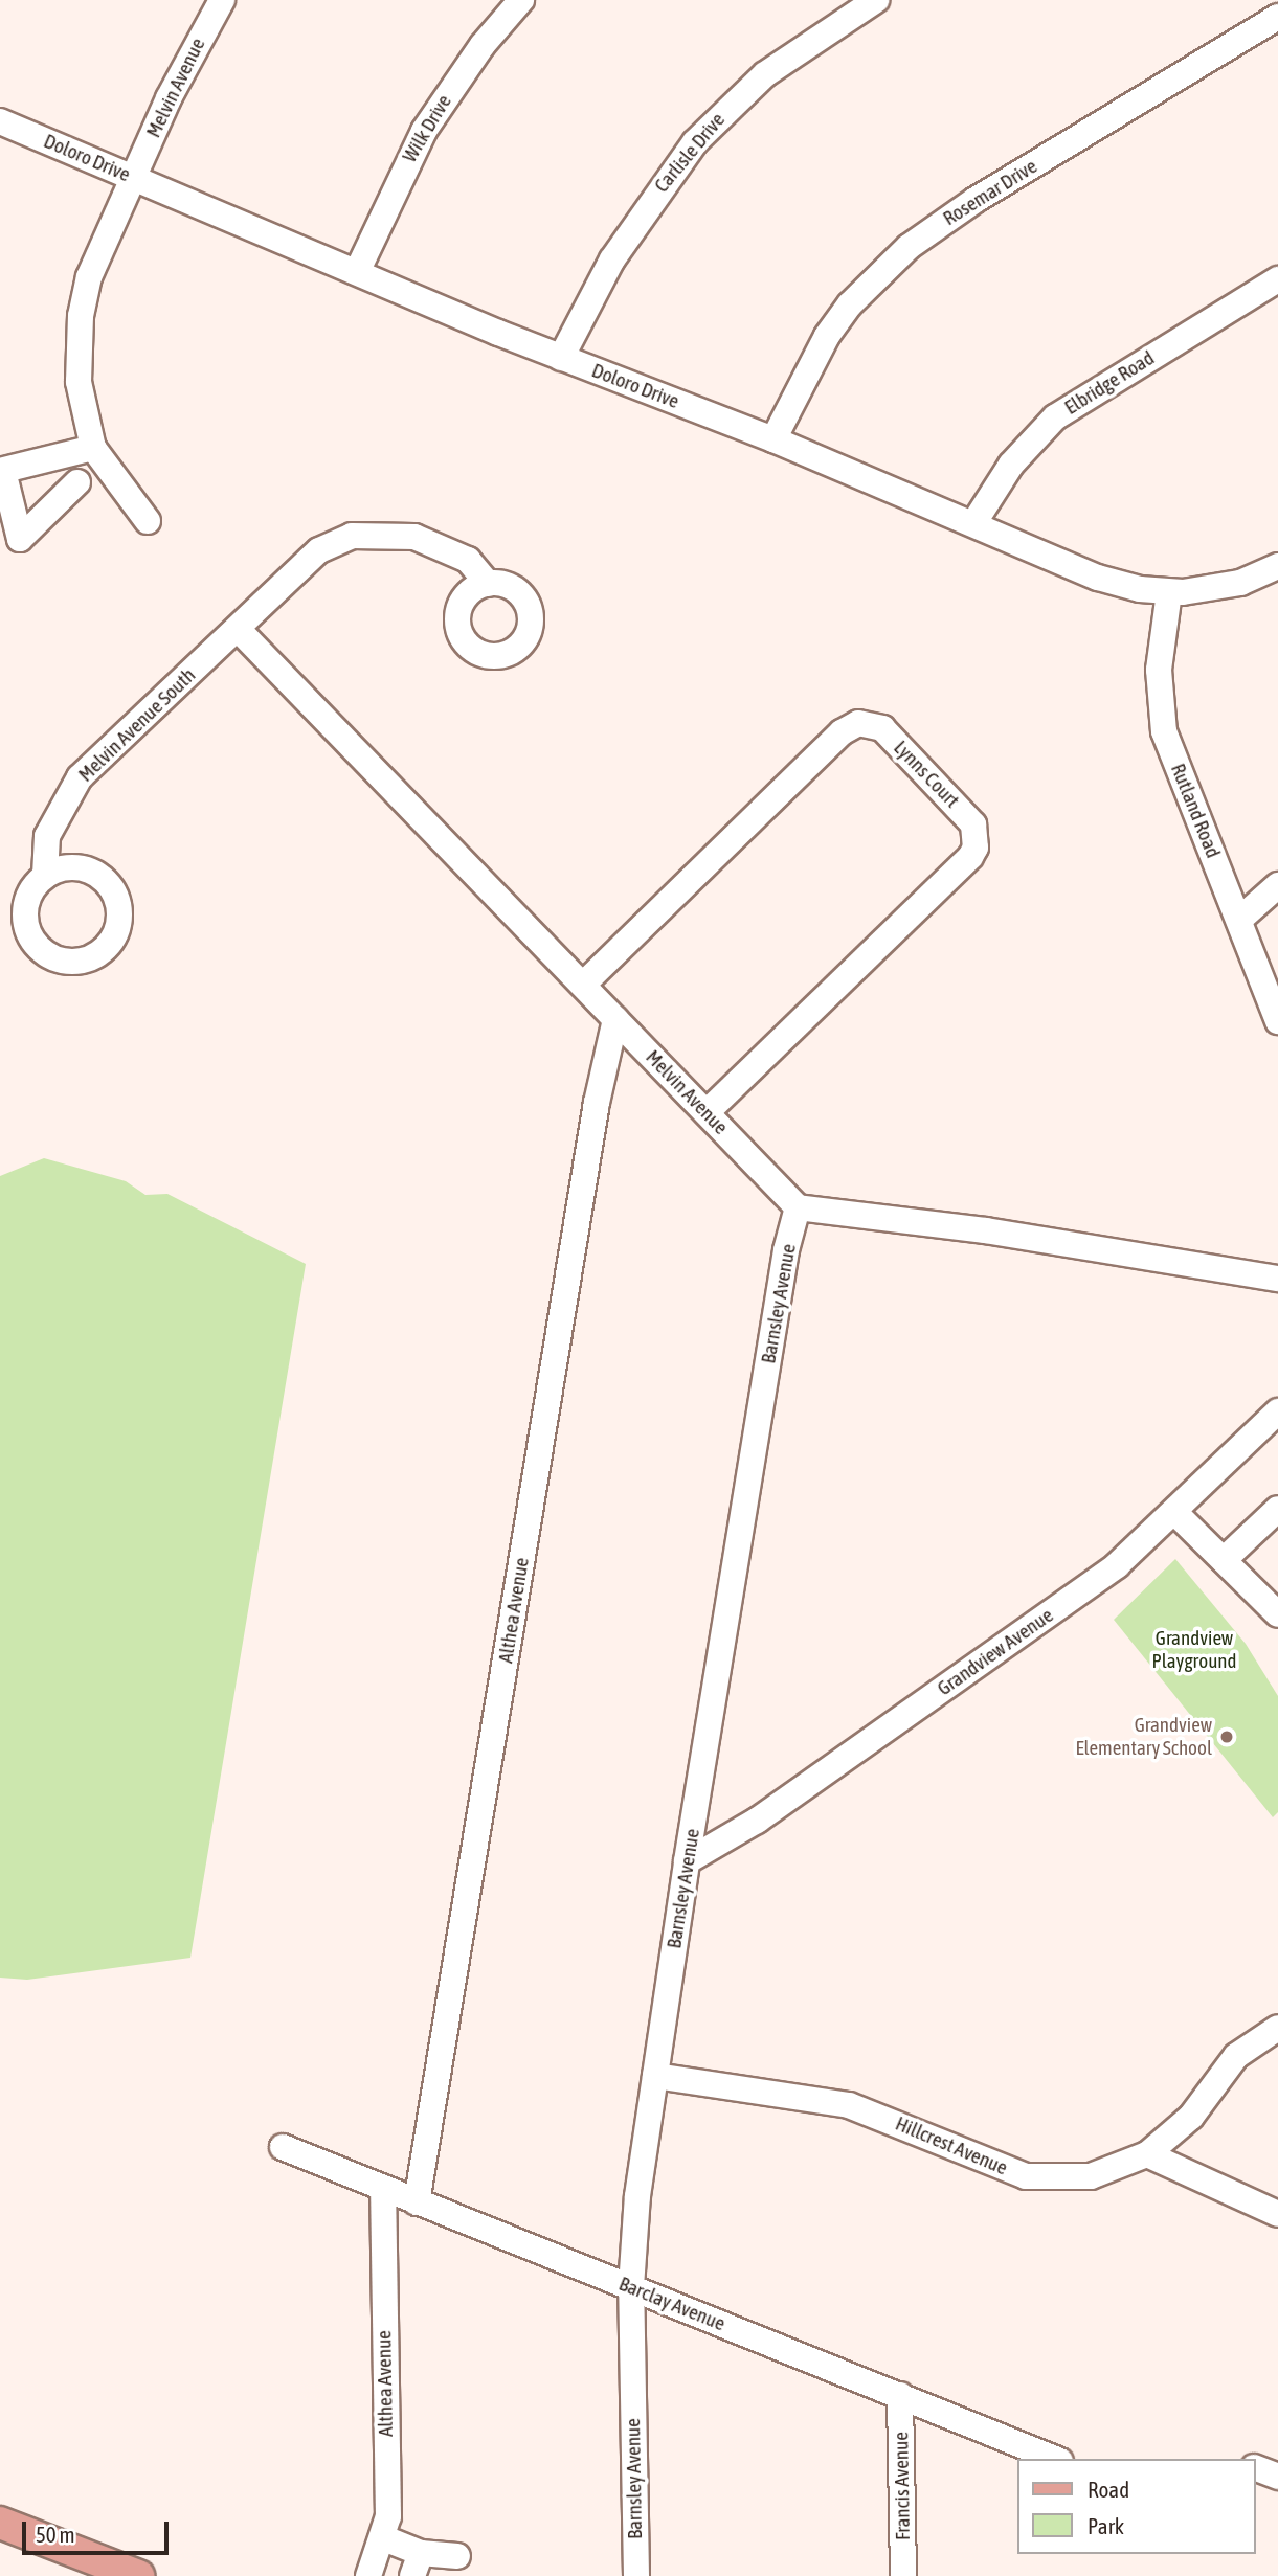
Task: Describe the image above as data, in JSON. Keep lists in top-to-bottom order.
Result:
{
  "streets": {
    "street": [
      "Melvin Avenue",
      "Wilk Drive",
      "Carlisle Drive",
      "Doloro Drive",
      "Rosemar Drive",
      "Elbridge Road",
      "Melvin Avenue South",
      "Lynns Court",
      "Rutland Road",
      "Barnsley Avenue",
      "Althea Avenue",
      "Grandview Avenue",
      "Hillcrest Avenue",
      "Barclay Avenue",
      "Francis Avenue"
    ]
  },
  "crossings": [
    ["Melvin Avenue", "Doloro Drive"],
    ["Melvin Avenue", "Melvin Avenue South"],
    ["Melvin Avenue", "Lynns Court"],
    ["Melvin Avenue", "Barnsley Avenue"],
    ["Melvin Avenue", "Althea Avenue"],
    ["Wilk Drive", "Doloro Drive"],
    ["Carlisle Drive", "Doloro Drive"],
    ["Doloro Drive", "Rosemar Drive"],
    ["Doloro Drive", "Elbridge Road"],
    ["Doloro Drive", "Rutland Road"],
    ["Barnsley Avenue", "Grandview Avenue"],
    ["Barnsley Avenue", "Hillcrest Avenue"],
    ["Barnsley Avenue", "Barclay Avenue"],
    ["Althea Avenue", "Barclay Avenue"],
    ["Barclay Avenue", "Francis Avenue"]
  ],
  "parks": ["Grandview Playground"],
  "places": ["Grandview Elementary School"],
  "legend": ["Road", "Park"],
  "scale_bar": "50 m"
}
